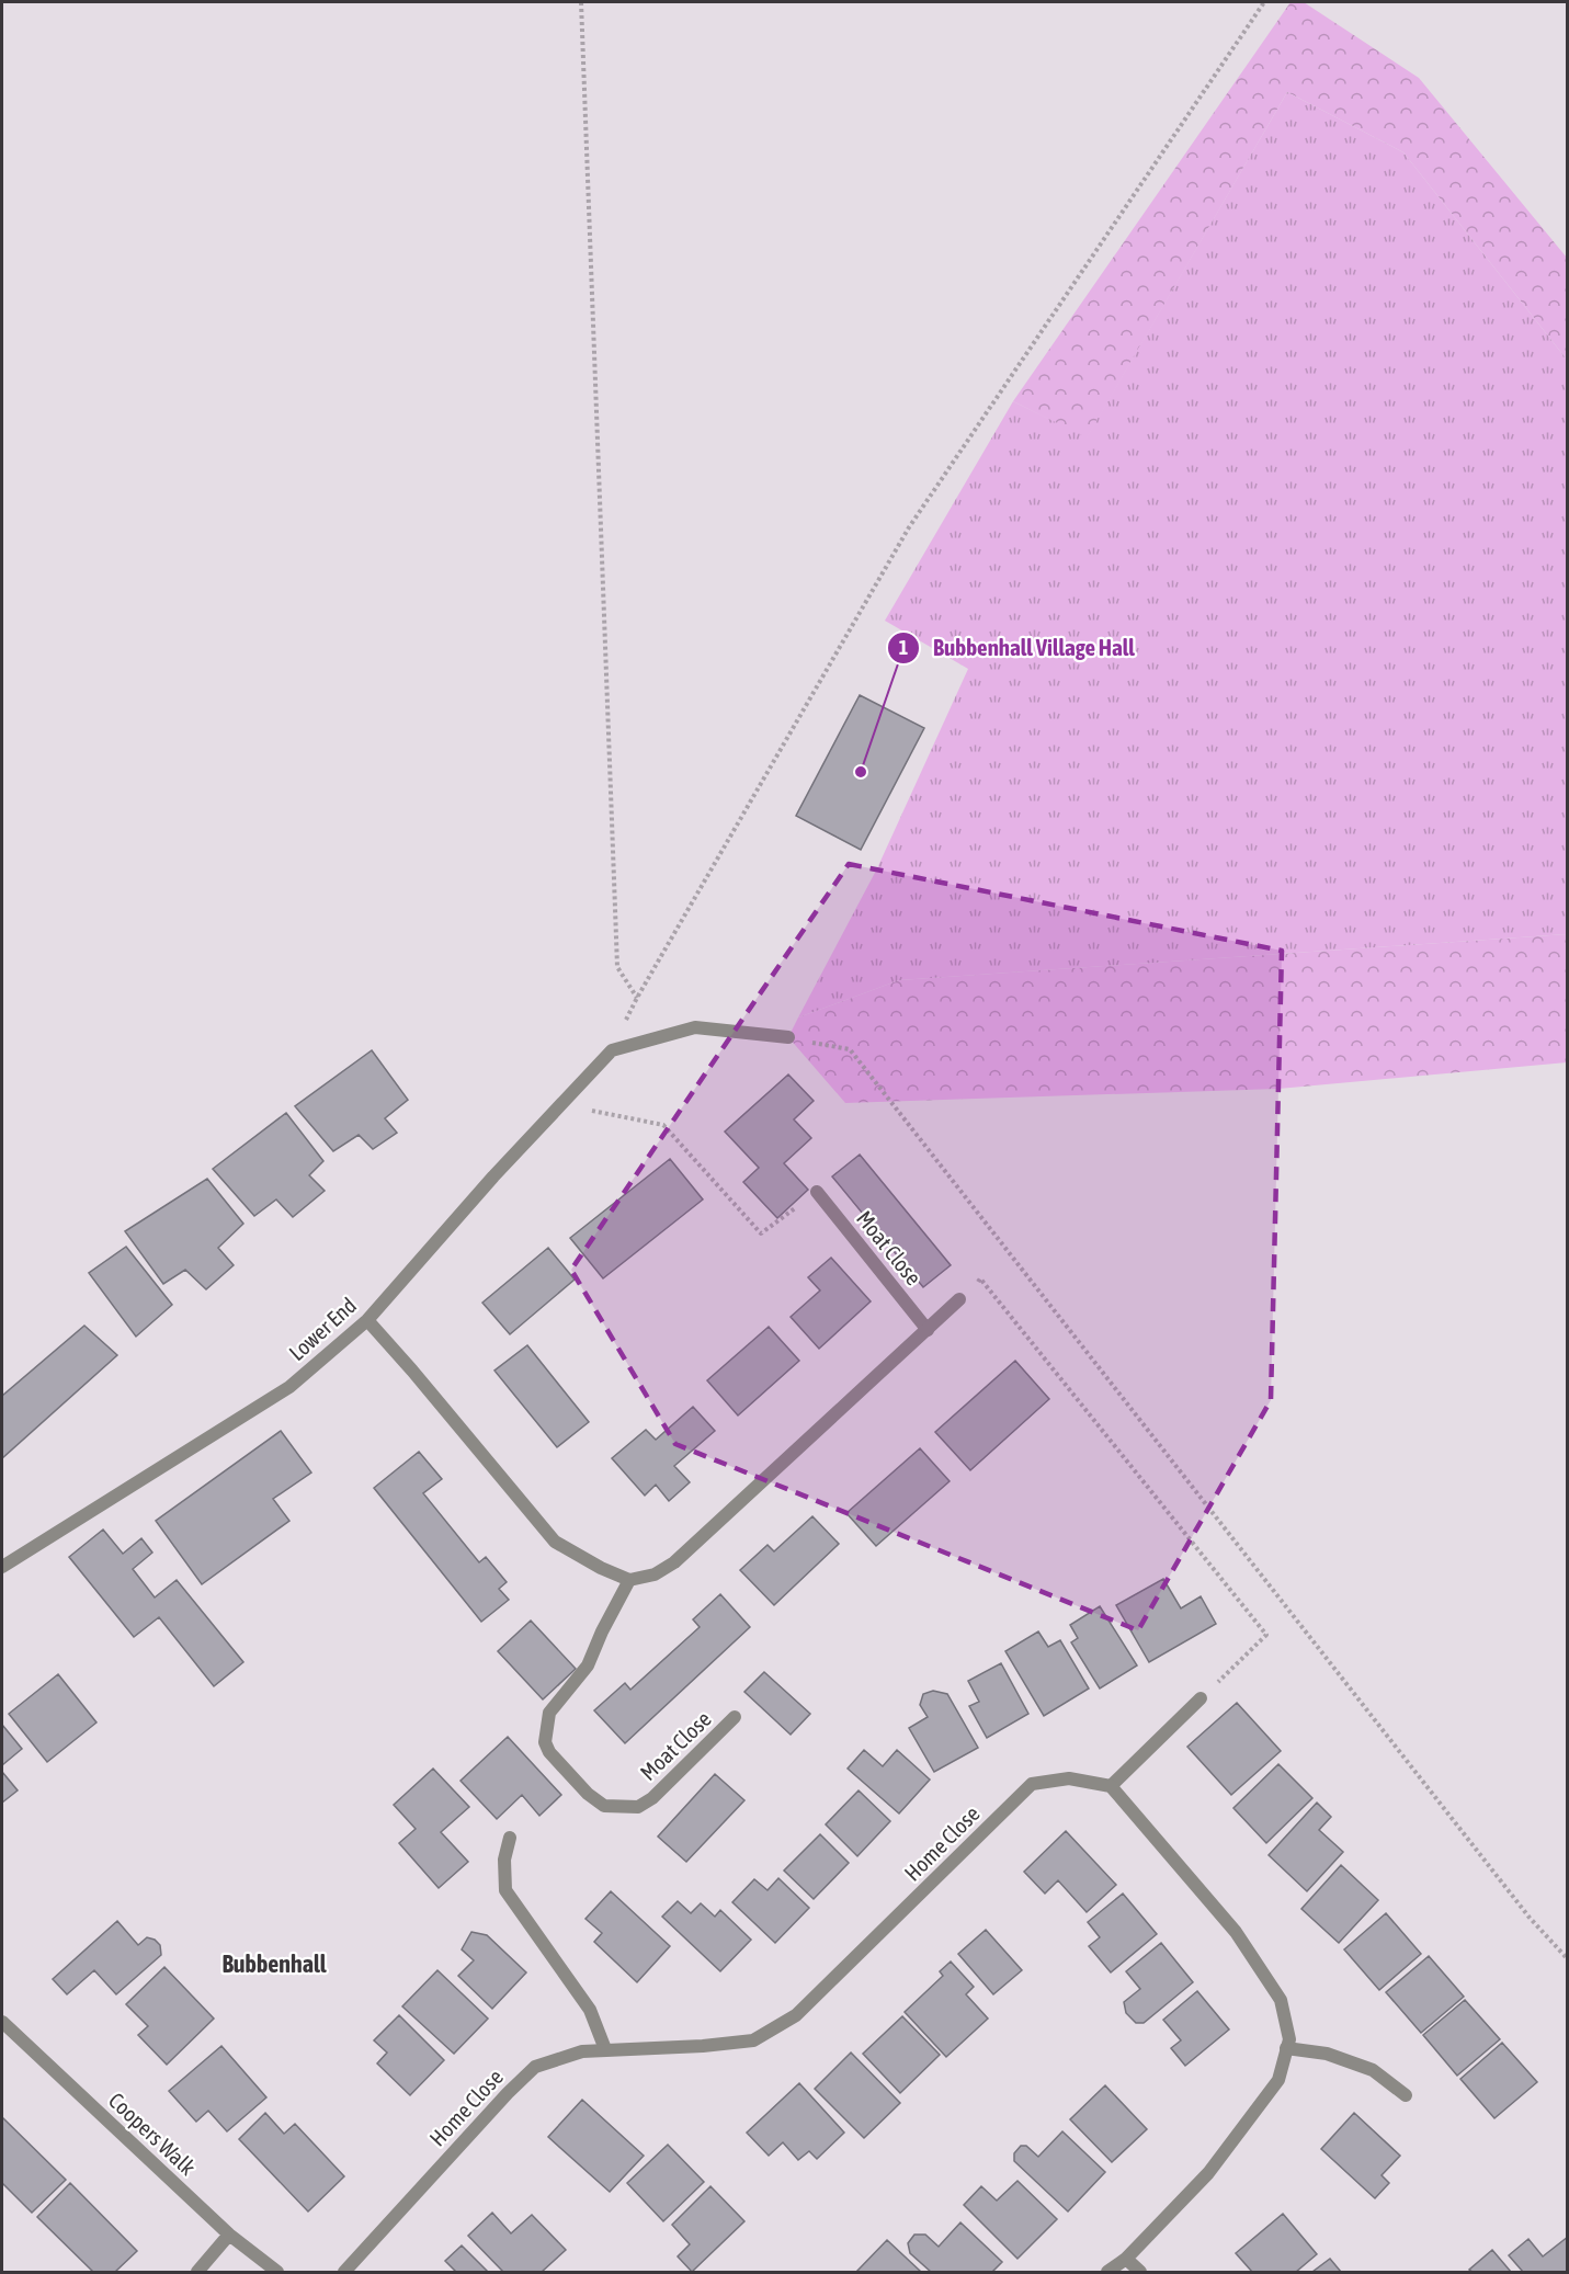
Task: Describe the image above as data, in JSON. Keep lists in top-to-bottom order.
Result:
{
  "streets": {
    "street": [
      "Moat Close",
      "Lower End",
      "Home Close",
      "Coopers Walk"
    ]
  },
  "districts": ["Bubbenhall"],
  "places": ["Bubbenhall Village Hall"]
}
